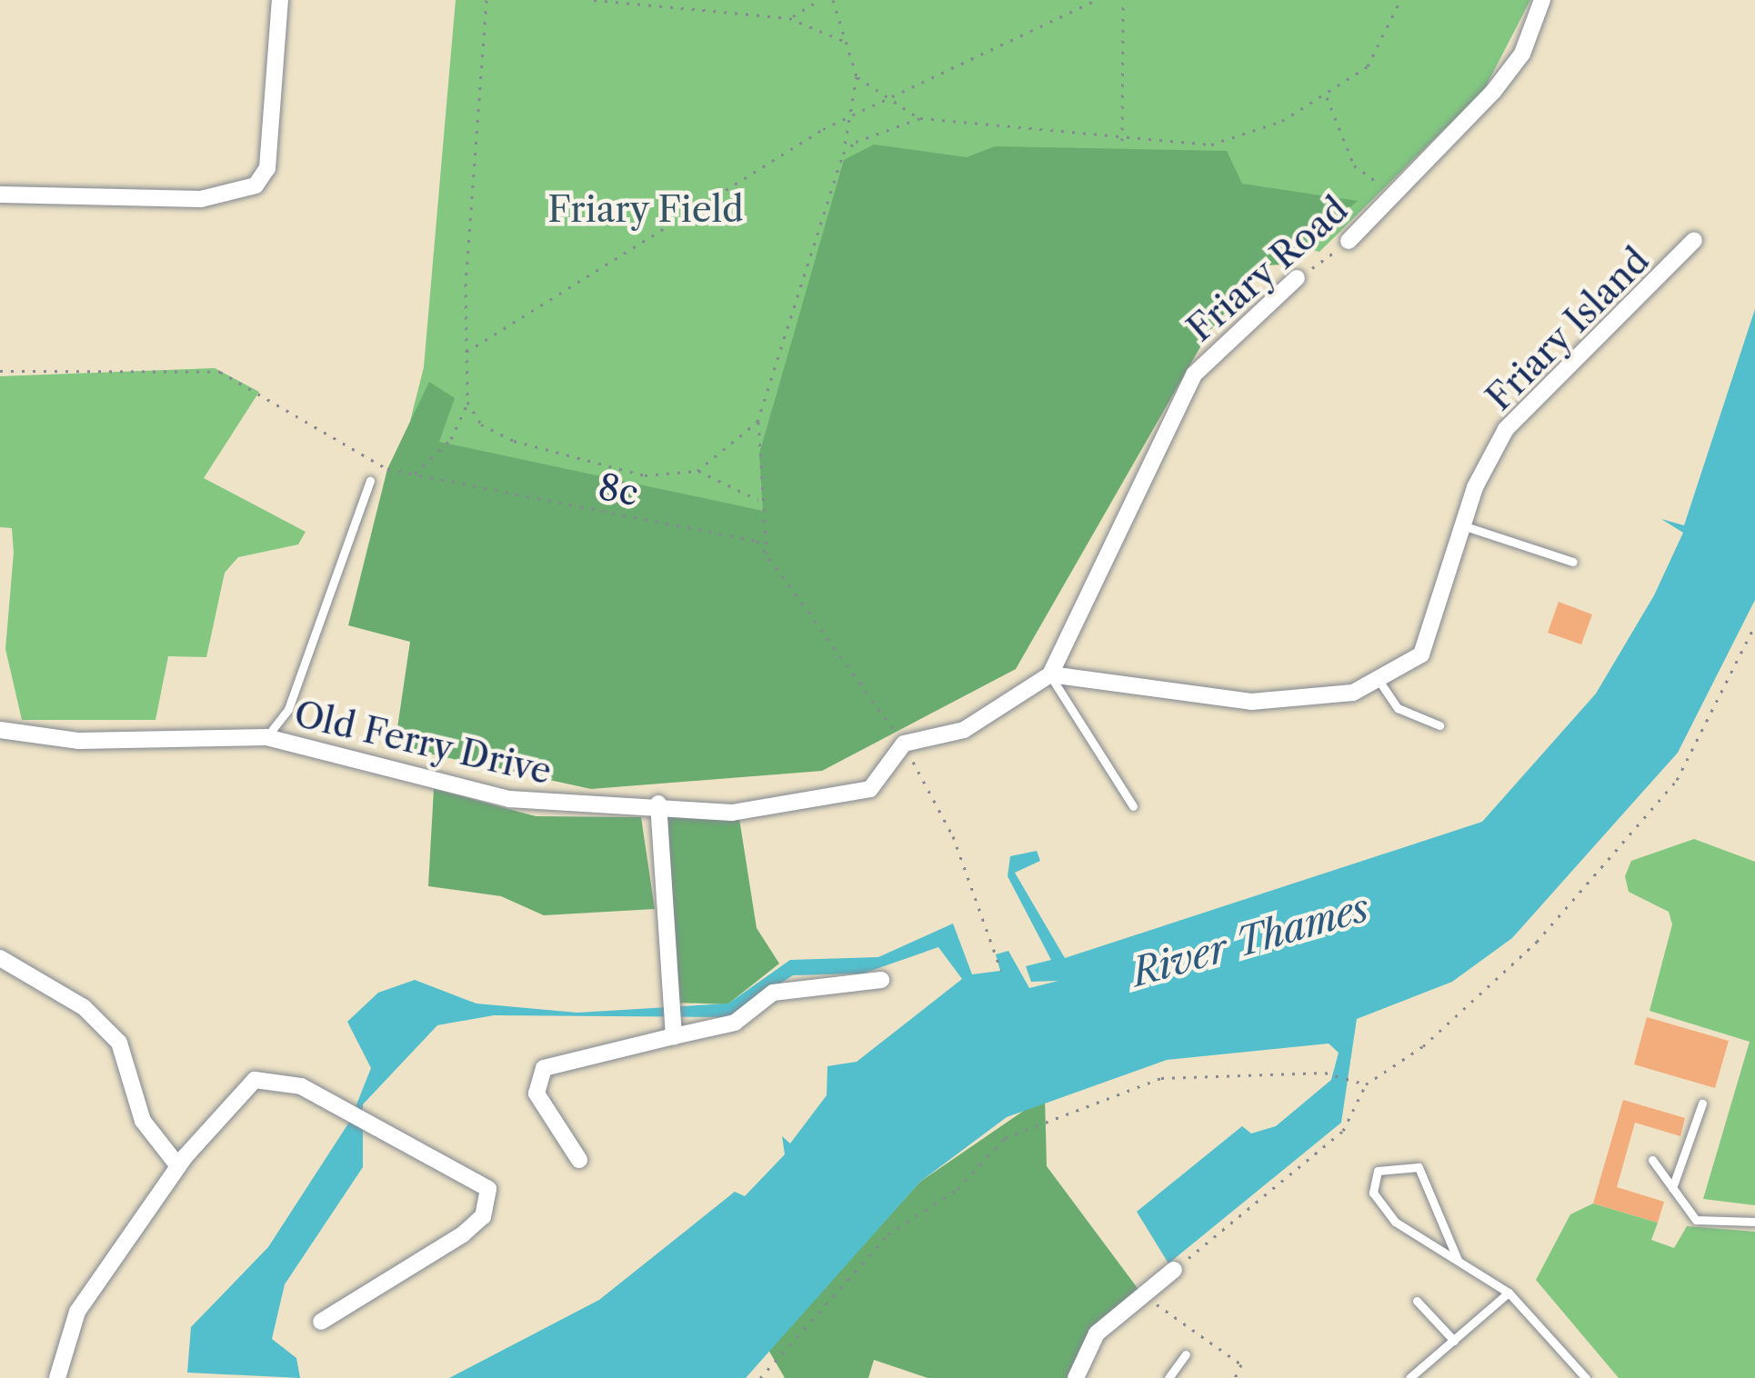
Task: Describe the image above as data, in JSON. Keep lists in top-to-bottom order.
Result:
{
  "streets": {
    "street": ["Friary Road", "Friary Island", "Old Ferry Drive"],
    "path": ["8c"]
  },
  "crossings": [
    ["Friary Road", "Friary Island"]
  ],
  "water": ["River Thames"],
  "parks": ["Friary Field"]
}
